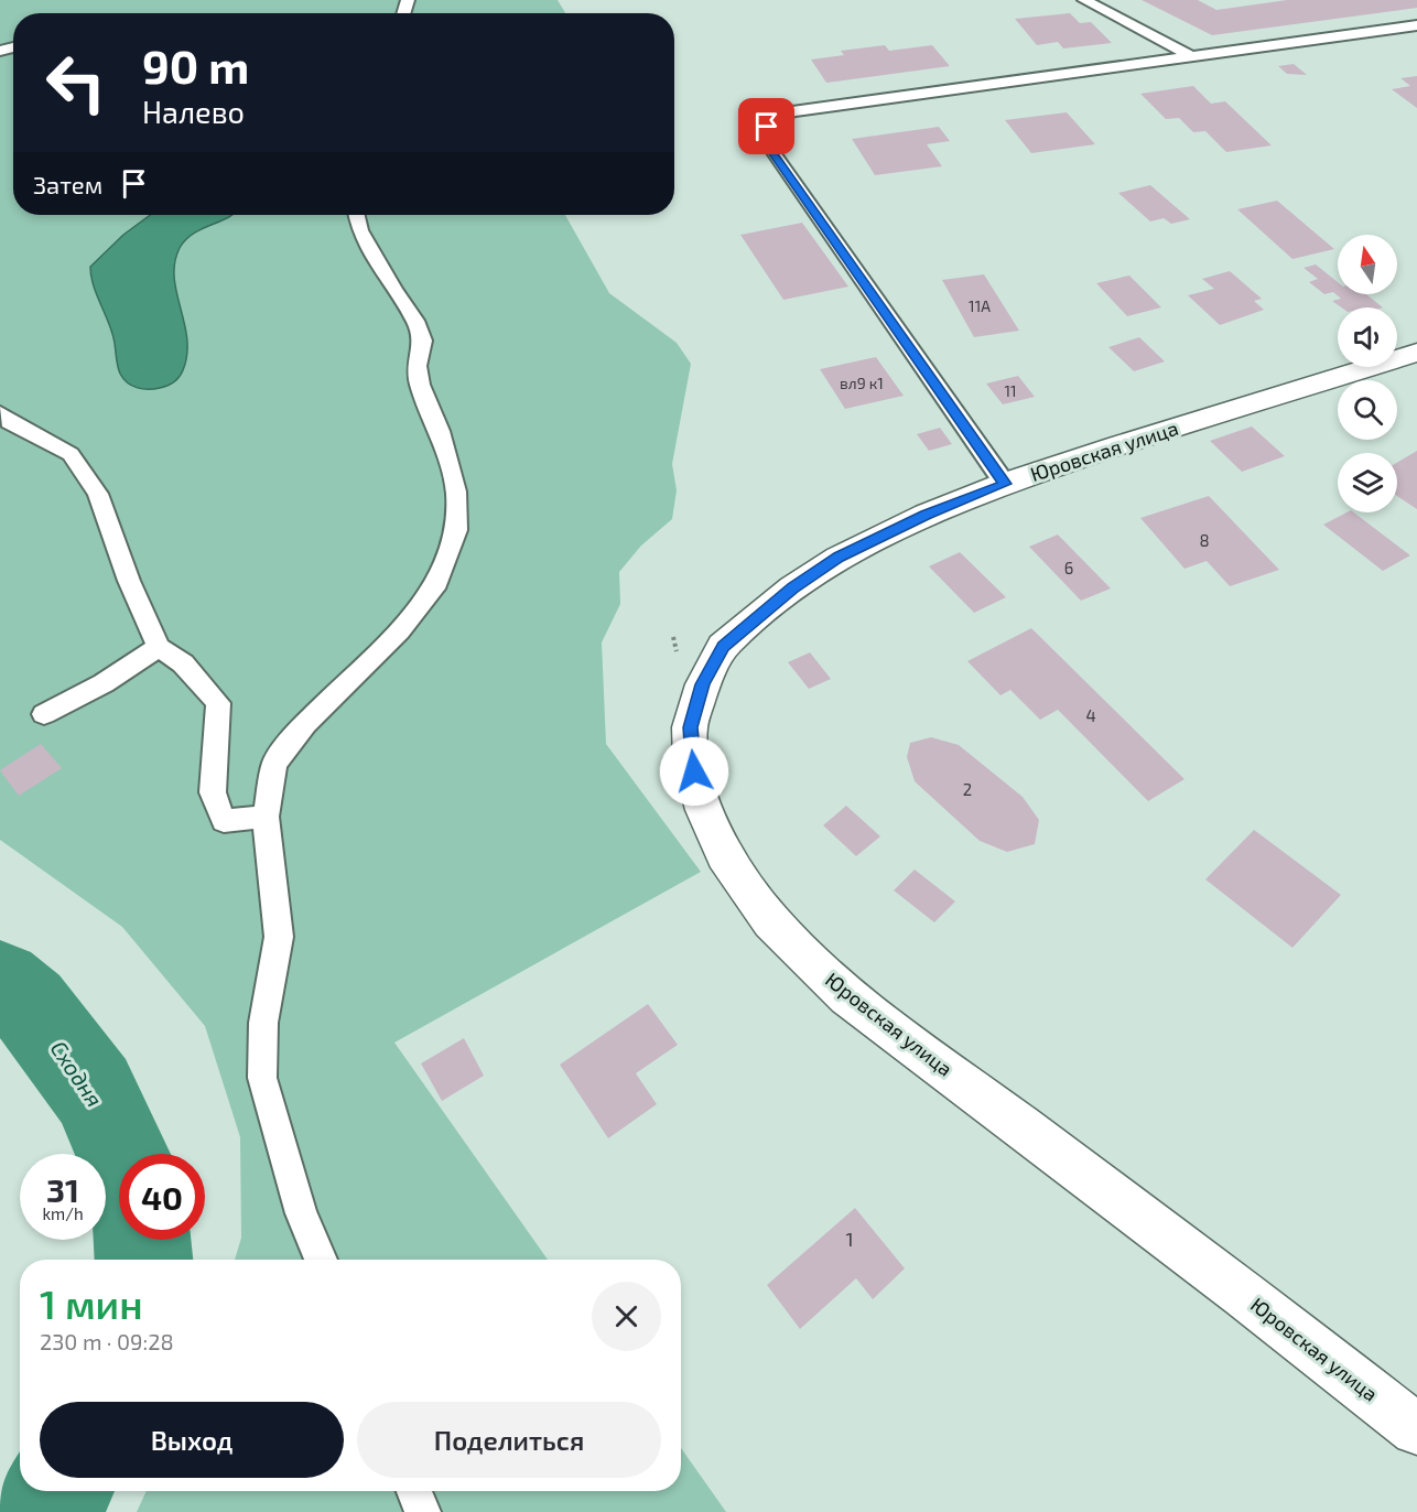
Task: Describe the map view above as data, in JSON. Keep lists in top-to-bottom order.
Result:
{
  "streets": {
    "street": ["Юровская улица"]
  },
  "water": ["Сходня"],
  "house_numbers": [
    "11А",
    "вл9 к1",
    "11",
    "8",
    "6",
    "4",
    "2",
    "1"
  ],
  "north": "top",
  "page": {
    "turn": ["90 m", "Налево"],
    "then": "Затем",
    "speed": "31 km/h",
    "limit": "40",
    "heading": ["1 мин", "230 m · 09:28"],
    "buttons": ["Выход", "Поделиться"]
  }
}
